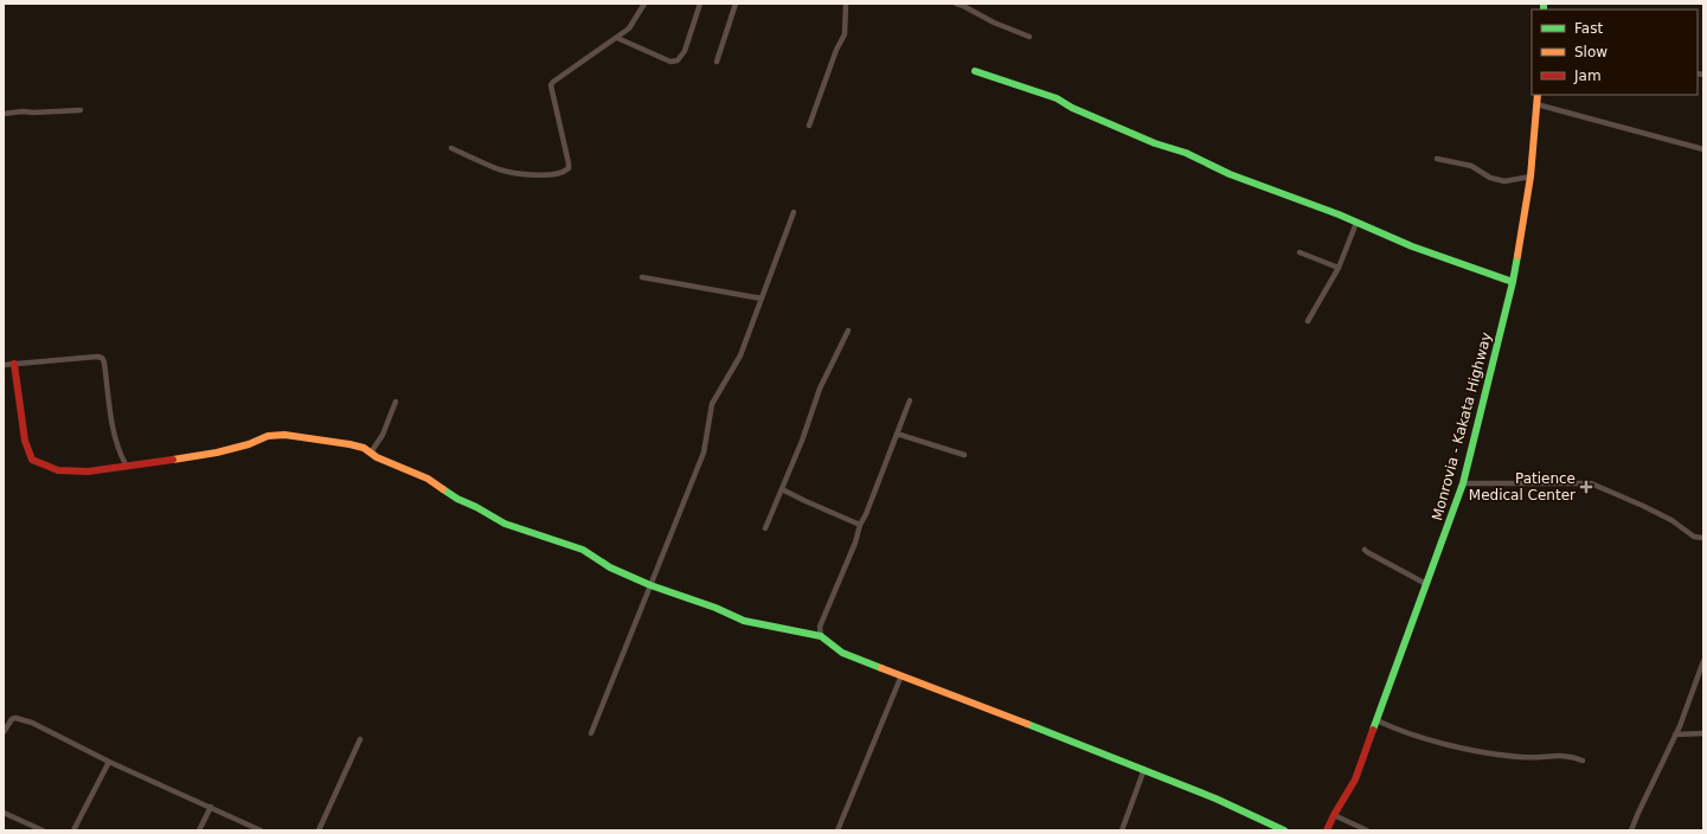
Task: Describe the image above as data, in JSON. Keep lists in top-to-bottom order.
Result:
{
  "streets": {
    "main road": ["Monrovia - Kakata Highway"]
  },
  "places": {
    "health": ["Patience Medical Center"]
  },
  "legend": ["Fast", "Slow", "Jam"]
}
